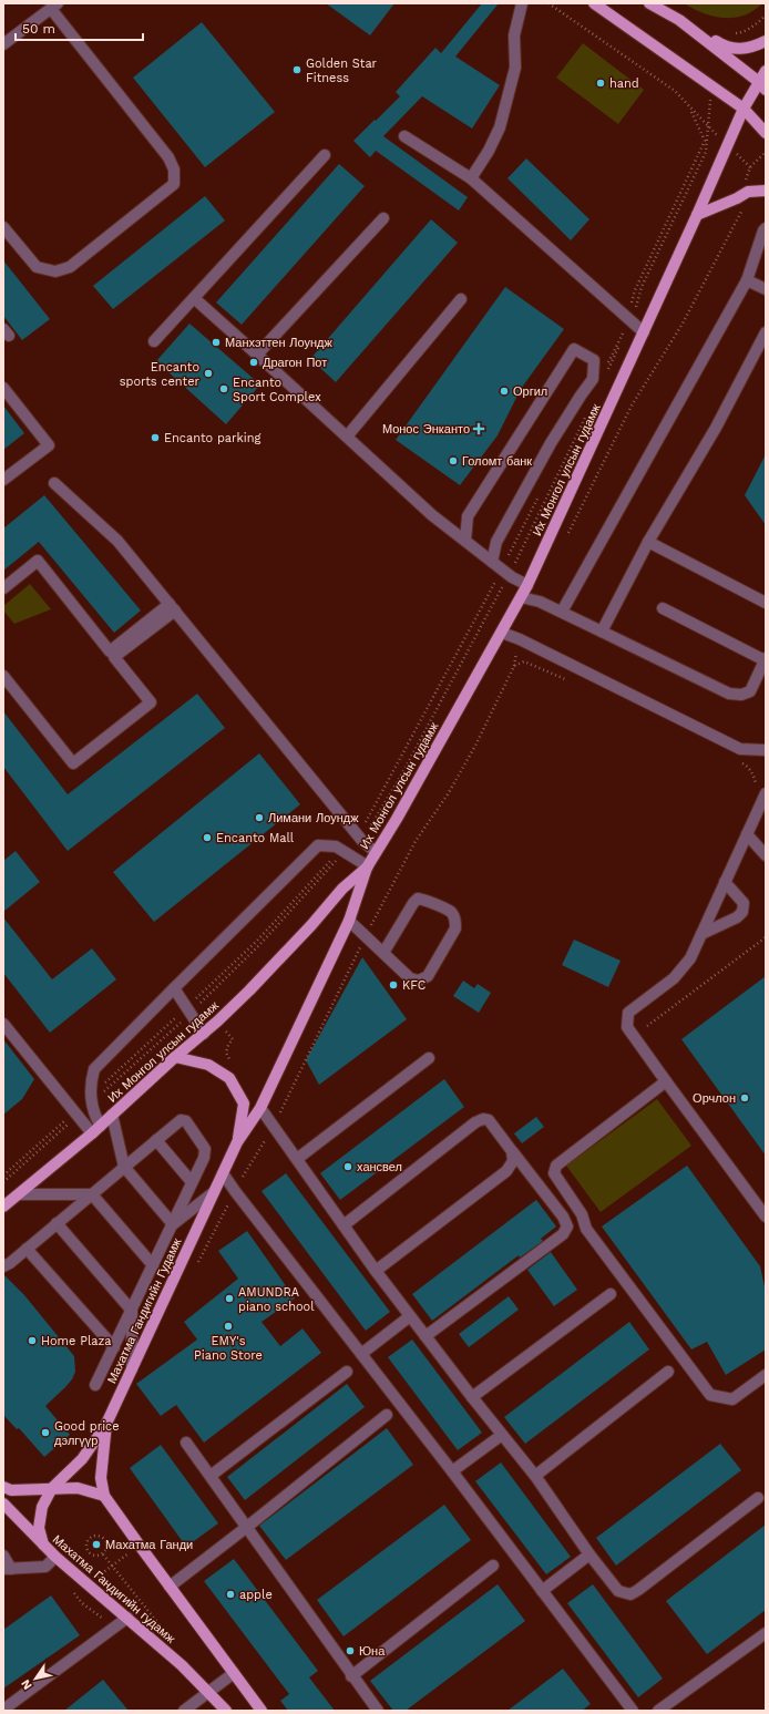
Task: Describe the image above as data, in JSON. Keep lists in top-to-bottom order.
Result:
{
  "streets": {
    "main road": ["Их Монгол улсын гудамж", "Махатма Гандигийн Гудамж", "Махатма Гандигийн гудамж"]
  },
  "crossings": [
    ["Их Монгол улсын гудамж", "Махатма Гандигийн Гудамж"]
  ],
  "places": {
    "other": [
      "Golden Star Fitness",
      "hand",
      "Манхэттен Лоундж",
      "Драгон Пот",
      "Encanto sports center",
      "Encanto Sport Complex",
      "Оргил",
      "Encanto parking",
      "Голомт банк",
      "Лимани Лоундж",
      "Encanto Mall",
      "KFC",
      "Орчлон",
      "хансвел",
      "AMUNDRA piano school",
      "EMY's Piano Store",
      "Home Plaza",
      "Good price дэлгүүр",
      "Махатма Ганди",
      "apple",
      "Юна"
    ],
    "health": ["Монос Энканто"]
  },
  "scale_bar": "50 m",
  "north": "bottom left"
}
